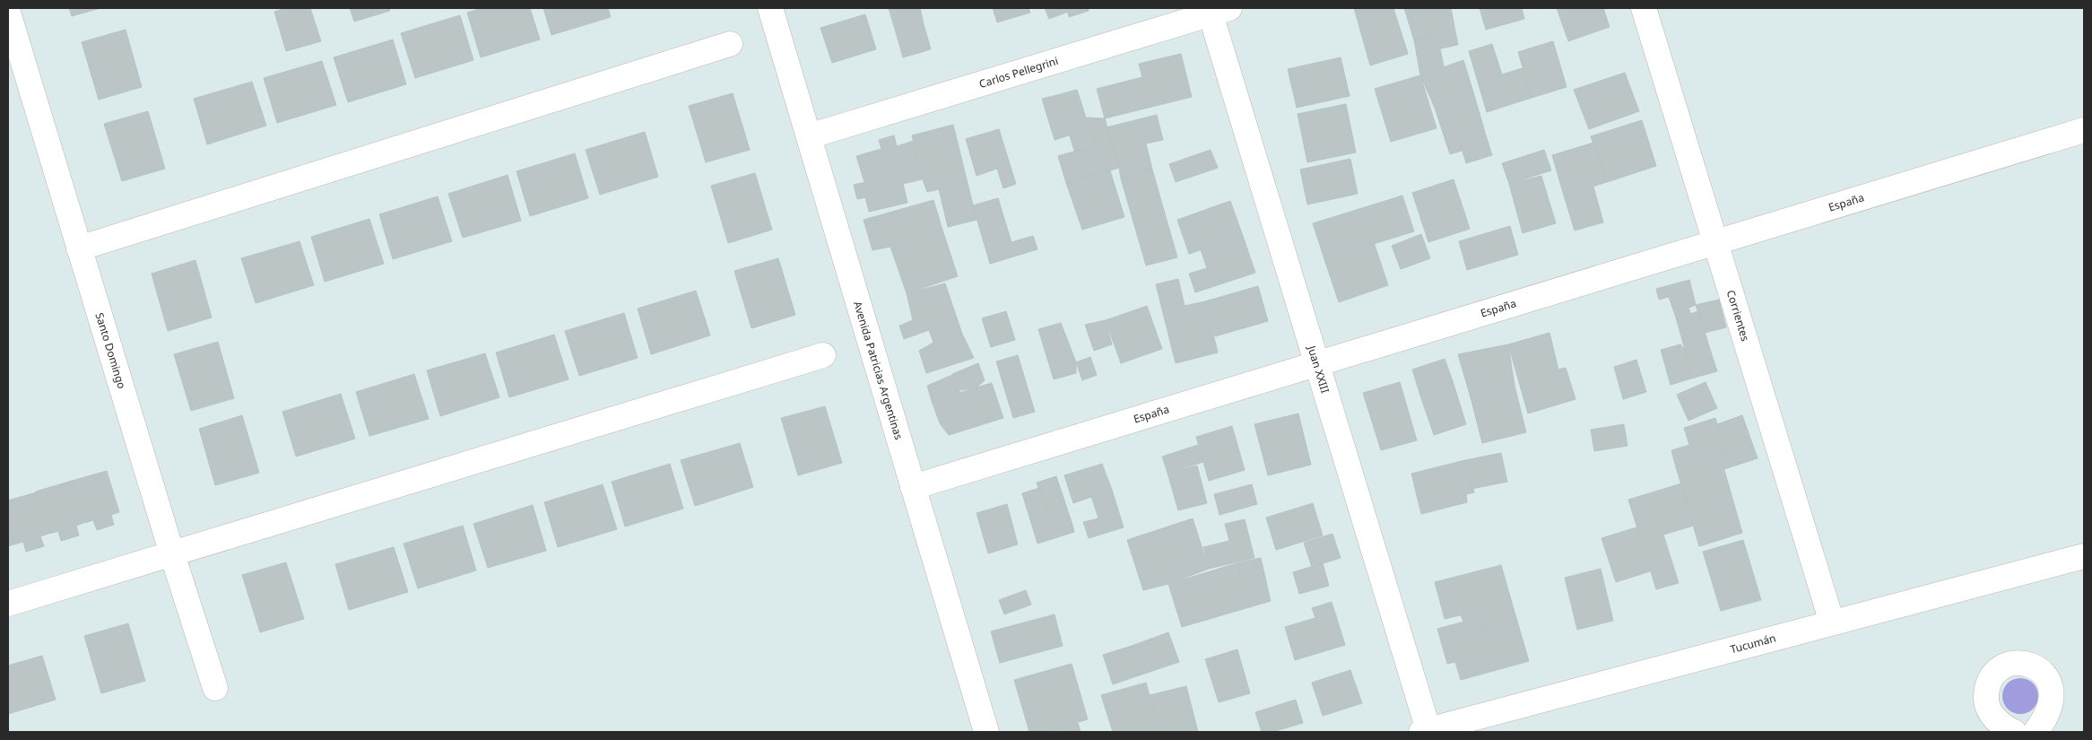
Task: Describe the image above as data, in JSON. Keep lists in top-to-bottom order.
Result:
{
  "streets": {
    "street": [
      "Carlos Pellegrini",
      "España",
      "Corrientes",
      "Santo Domingo",
      "Juan XXIII",
      "Avenida Patricias Argentinas",
      "Tucumán"
    ]
  },
  "crossings": [
    ["Carlos Pellegrini", "Juan XXIII"],
    ["Carlos Pellegrini", "Avenida Patricias Argentinas"],
    ["España", "Corrientes"],
    ["España", "Juan XXIII"],
    ["España", "Avenida Patricias Argentinas"],
    ["Corrientes", "Tucumán"],
    ["Juan XXIII", "Tucumán"]
  ]
}
